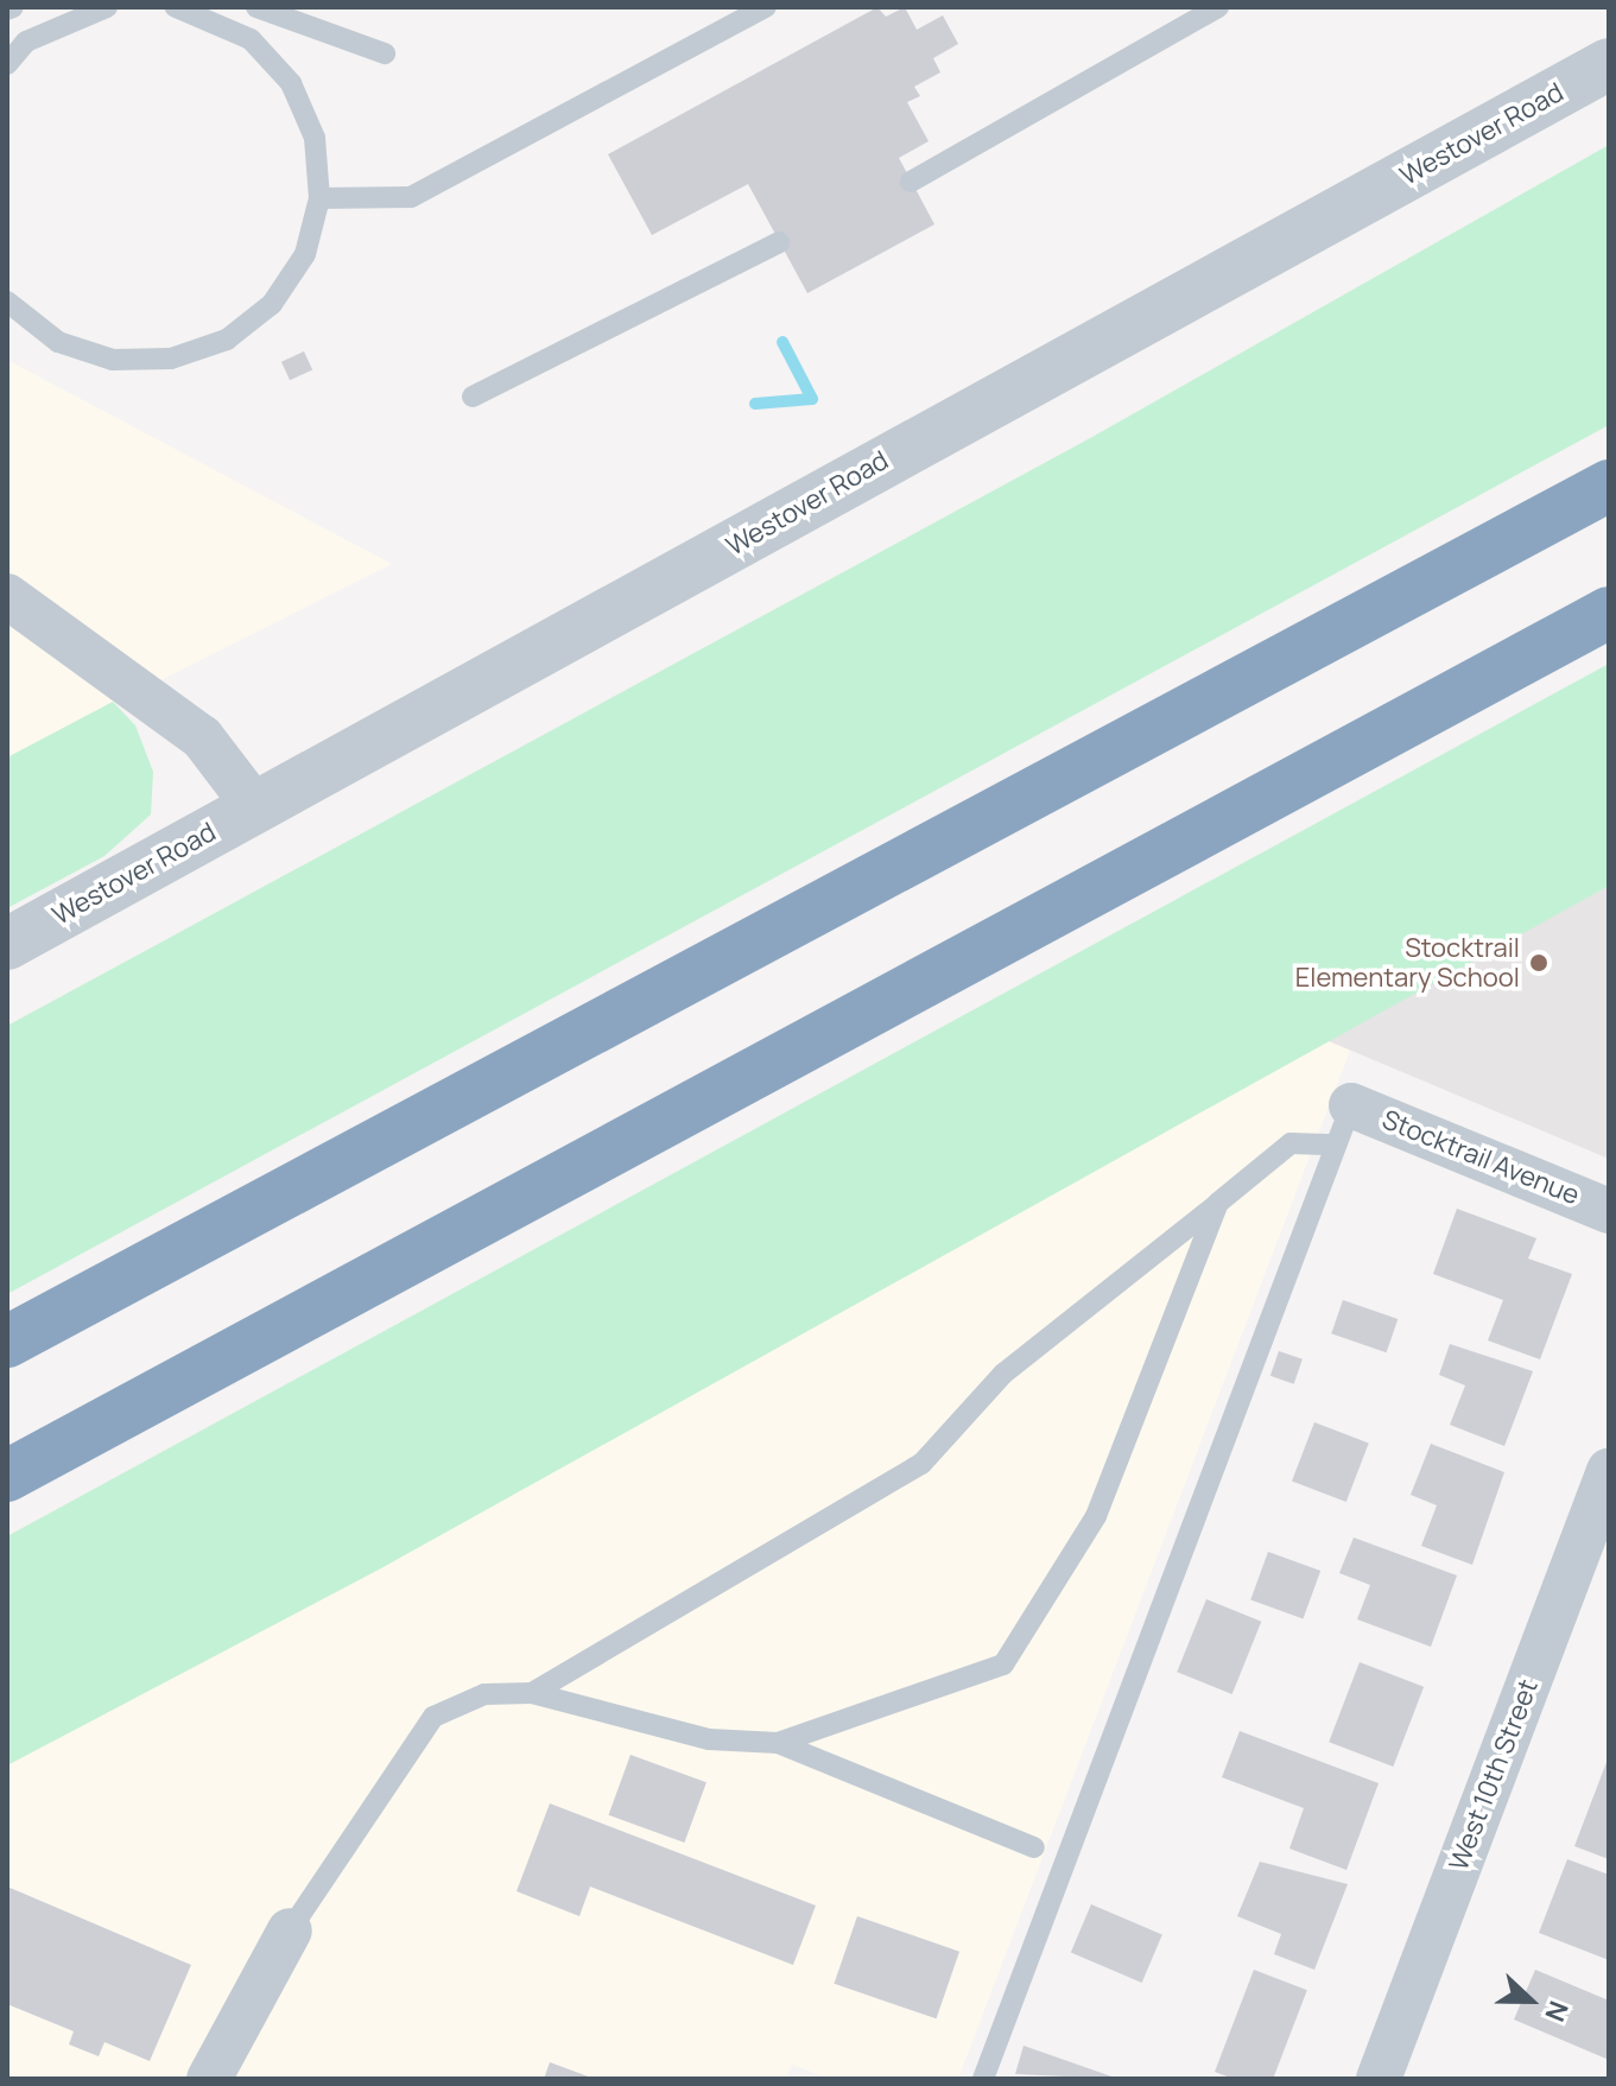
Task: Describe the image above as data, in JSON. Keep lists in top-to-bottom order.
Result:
{
  "streets": {
    "street": ["Westover Road", "Stocktrail Avenue", "West 10th Street"]
  },
  "places": ["Stocktrail Elementary School"],
  "north": "right"
}
